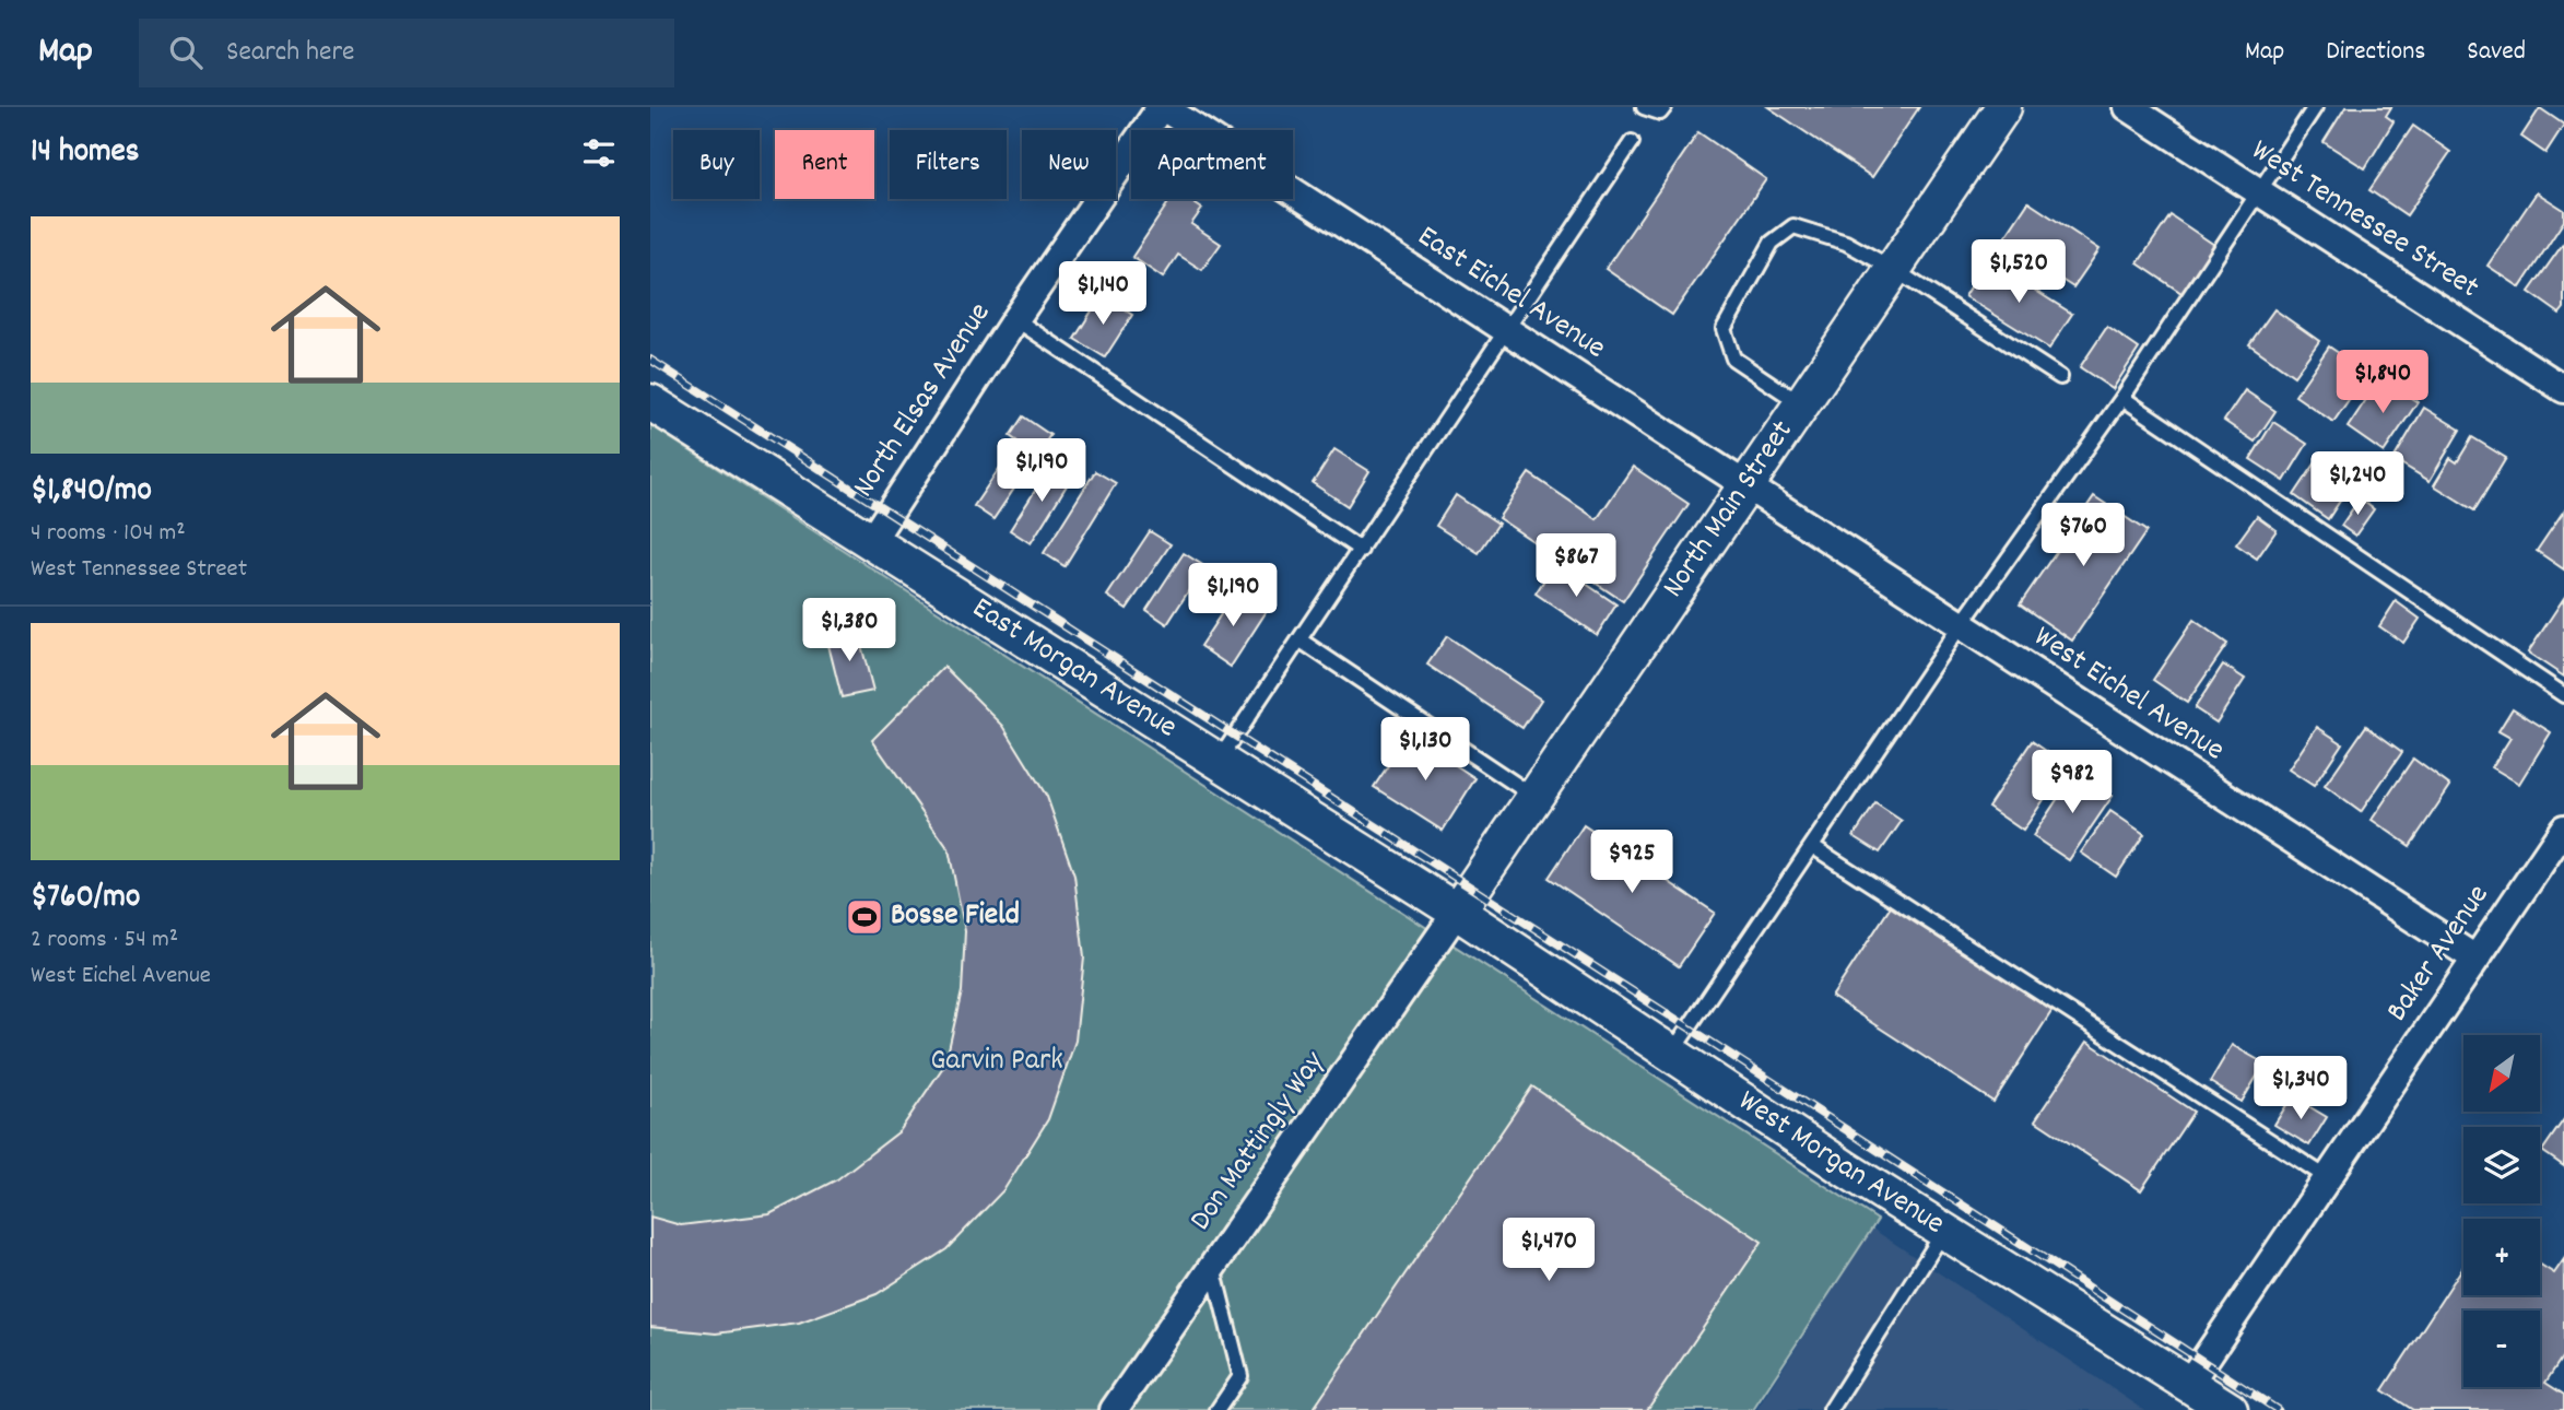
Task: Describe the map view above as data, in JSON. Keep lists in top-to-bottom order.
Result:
{
  "streets": {
    "street": [
      "West Tennessee Street",
      "East Eichel Avenue",
      "North Elsas Avenue",
      "North Main Street",
      "East Morgan Avenue",
      "West Eichel Avenue",
      "Baker Avenue",
      "Don Mattingly Way",
      "West Morgan Avenue"
    ]
  },
  "crossings": [
    ["East Eichel Avenue", "North Elsas Avenue"],
    ["East Eichel Avenue", "North Main Street"],
    ["East Eichel Avenue", "West Eichel Avenue"],
    ["North Elsas Avenue", "East Morgan Avenue"],
    ["North Main Street", "East Morgan Avenue"],
    ["North Main Street", "West Eichel Avenue"],
    ["North Main Street", "Don Mattingly Way"],
    ["North Main Street", "West Morgan Avenue"],
    ["East Morgan Avenue", "Don Mattingly Way"],
    ["East Morgan Avenue", "West Morgan Avenue"],
    ["West Eichel Avenue", "Baker Avenue"],
    ["Baker Avenue", "West Morgan Avenue"],
    ["Don Mattingly Way", "West Morgan Avenue"]
  ],
  "parks": ["Garvin Park"],
  "places": {
    "sports": ["Bosse Field"]
  },
  "north": "bottom left",
  "page": {
    "header": "Map",
    "search": "Search here",
    "nav": ["Map", "Directions", "Saved"],
    "heading": "14 homes",
    "chip": [
      "Buy",
      "Rent",
      "Filters",
      "New",
      "Apartment"
    ],
    "list": [
      {
        "name": "$1,840/mo",
        "note": "4 rooms · 104 m² · West Tennessee Street"
      },
      {
        "name": "$760/mo",
        "note": "2 rooms · 54 m² · West Eichel Avenue"
      }
    ],
    "price": [
      "$1,520",
      "$1,140",
      "$1,840",
      "$1,190",
      "$1,240",
      "$760",
      "$867",
      "$1,190",
      "$1,380",
      "$1,130",
      "$982",
      "$925",
      "$1,340",
      "$1,470"
    ],
    "map_buttons": ["+", "−"]
  }
}
